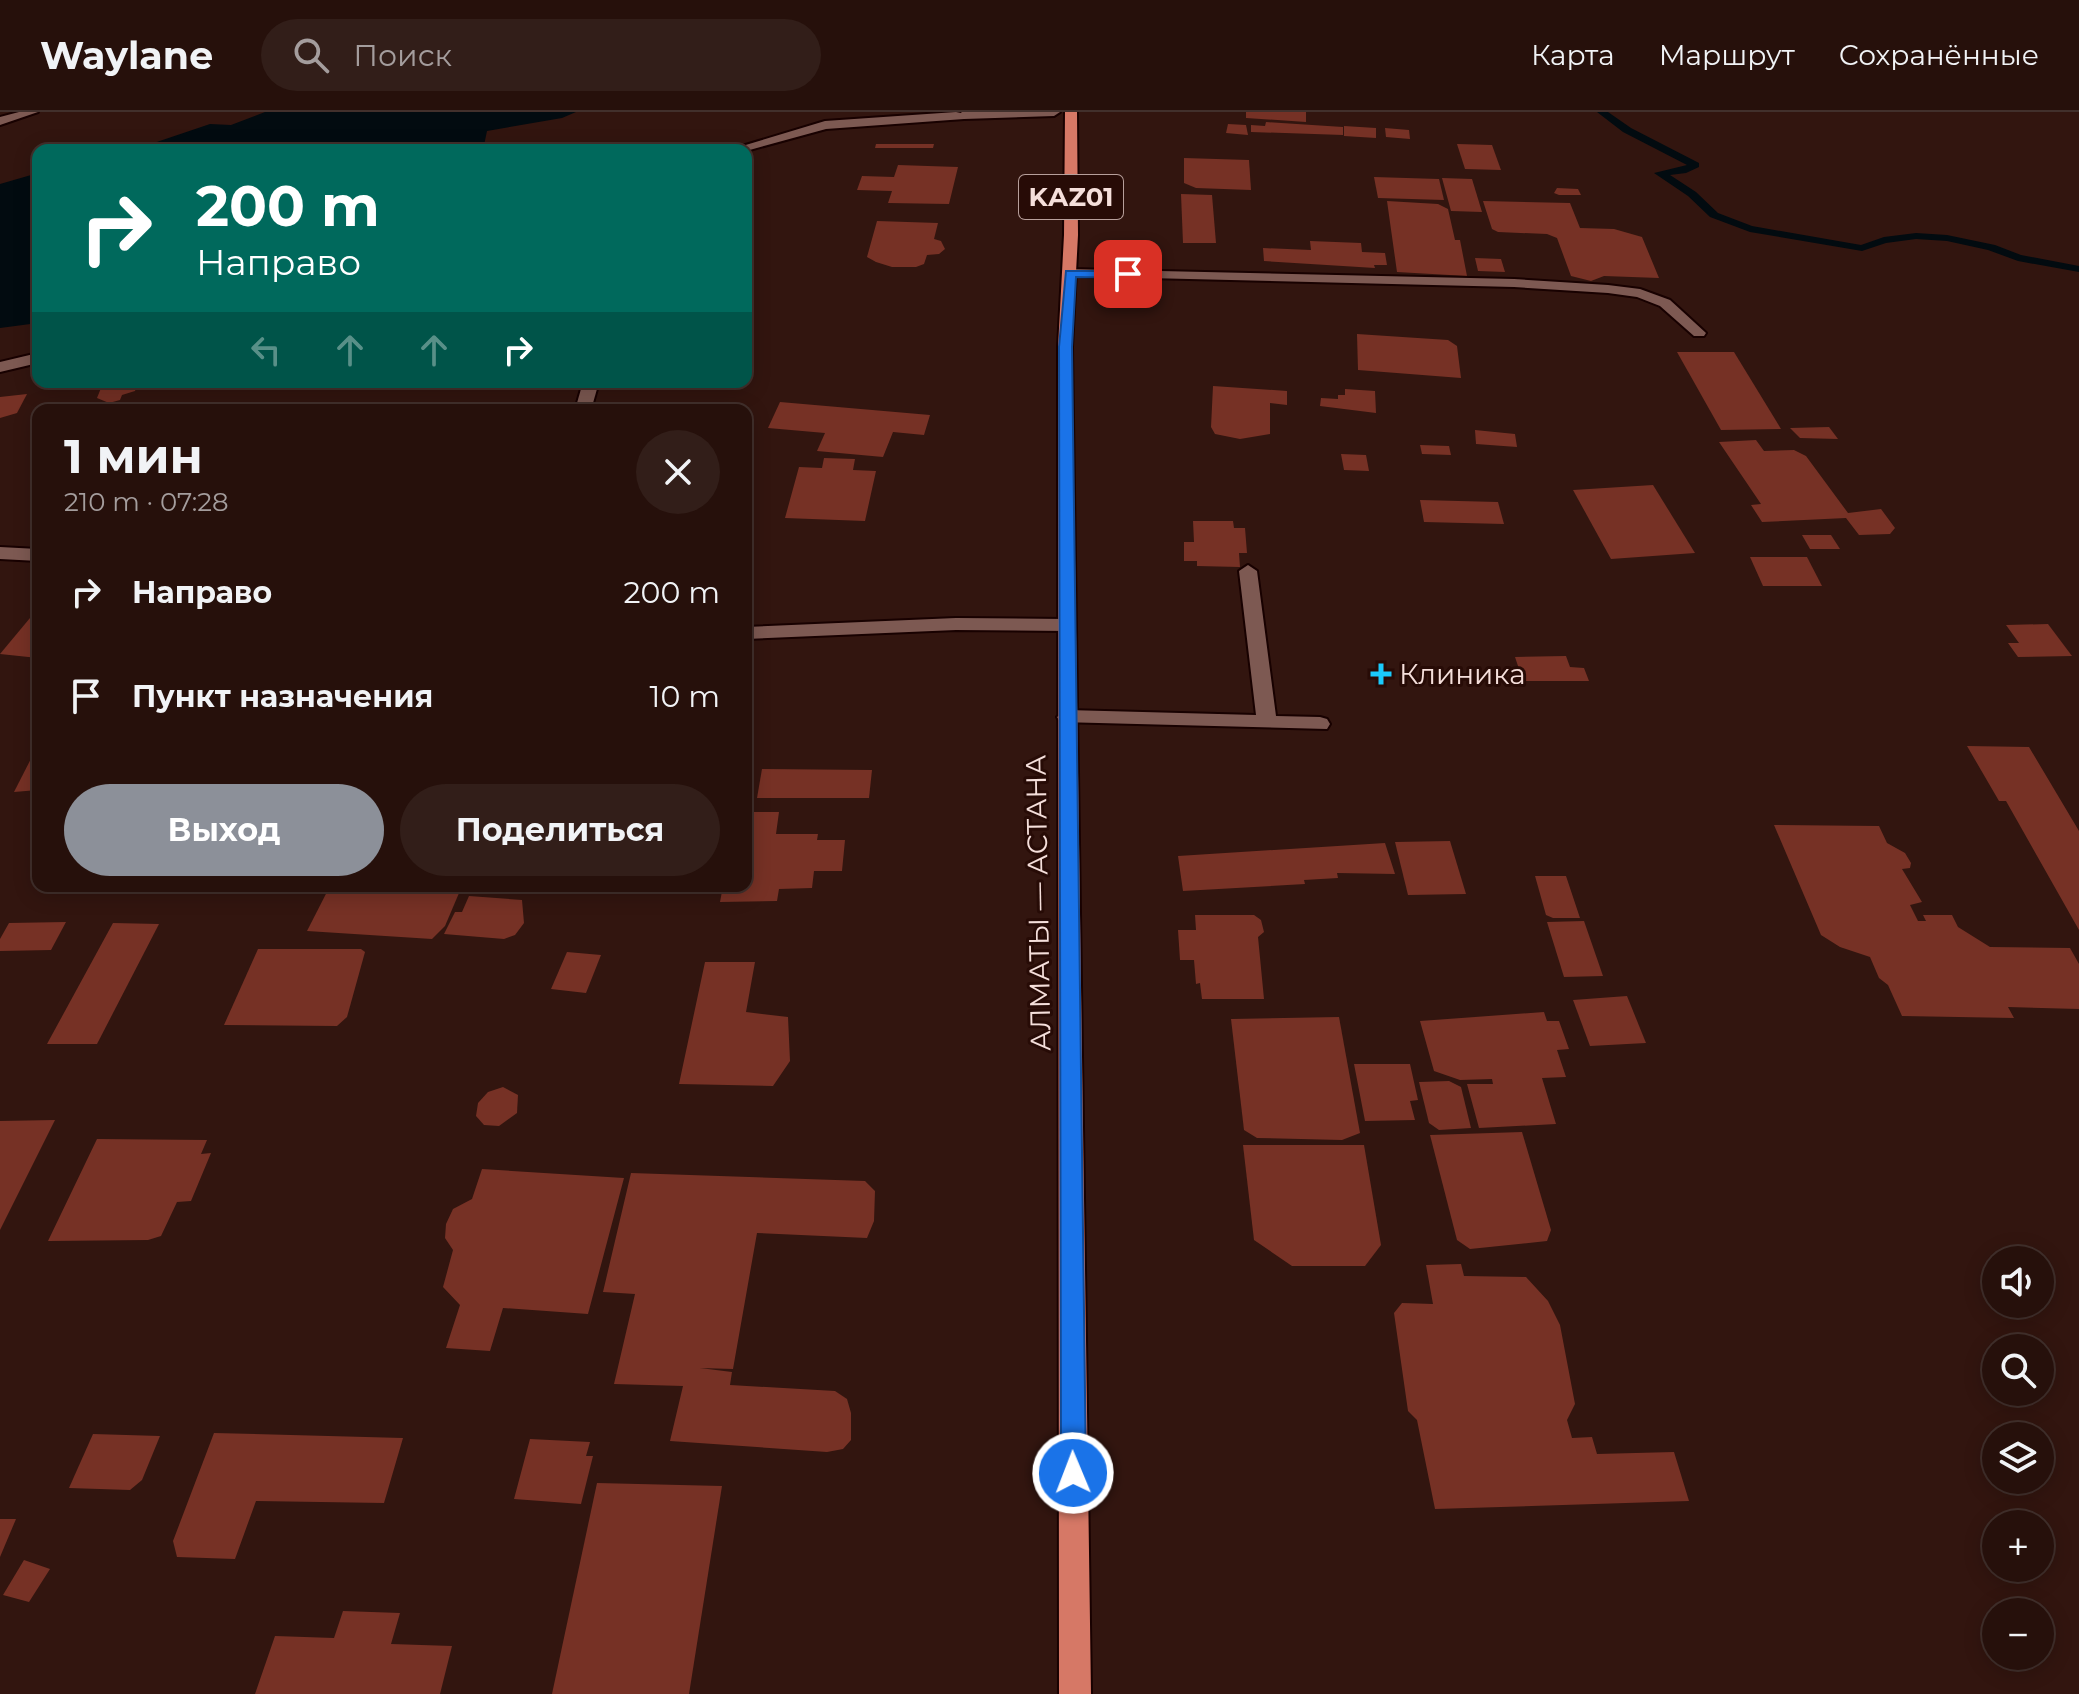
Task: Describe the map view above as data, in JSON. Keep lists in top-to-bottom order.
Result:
{
  "streets": {
    "highway": ["KАZ01", "АЛМАТЫ — АСТАНА"]
  },
  "places": {
    "health": ["Клиника"]
  },
  "page": {
    "header": "Waylane",
    "search": "Поиск",
    "nav": ["Карта", "Маршрут", "Сохранённые"],
    "turn": ["200 m", "Направо"],
    "heading": ["1 мин", "210 m · 07:28"],
    "list": [
      {
        "name": "Направо",
        "value": "200 m"
      },
      {
        "name": "Пункт назначения",
        "value": "10 m"
      }
    ],
    "buttons": ["Выход", "Поделиться"],
    "map_buttons": ["+", "−"]
  }
}
